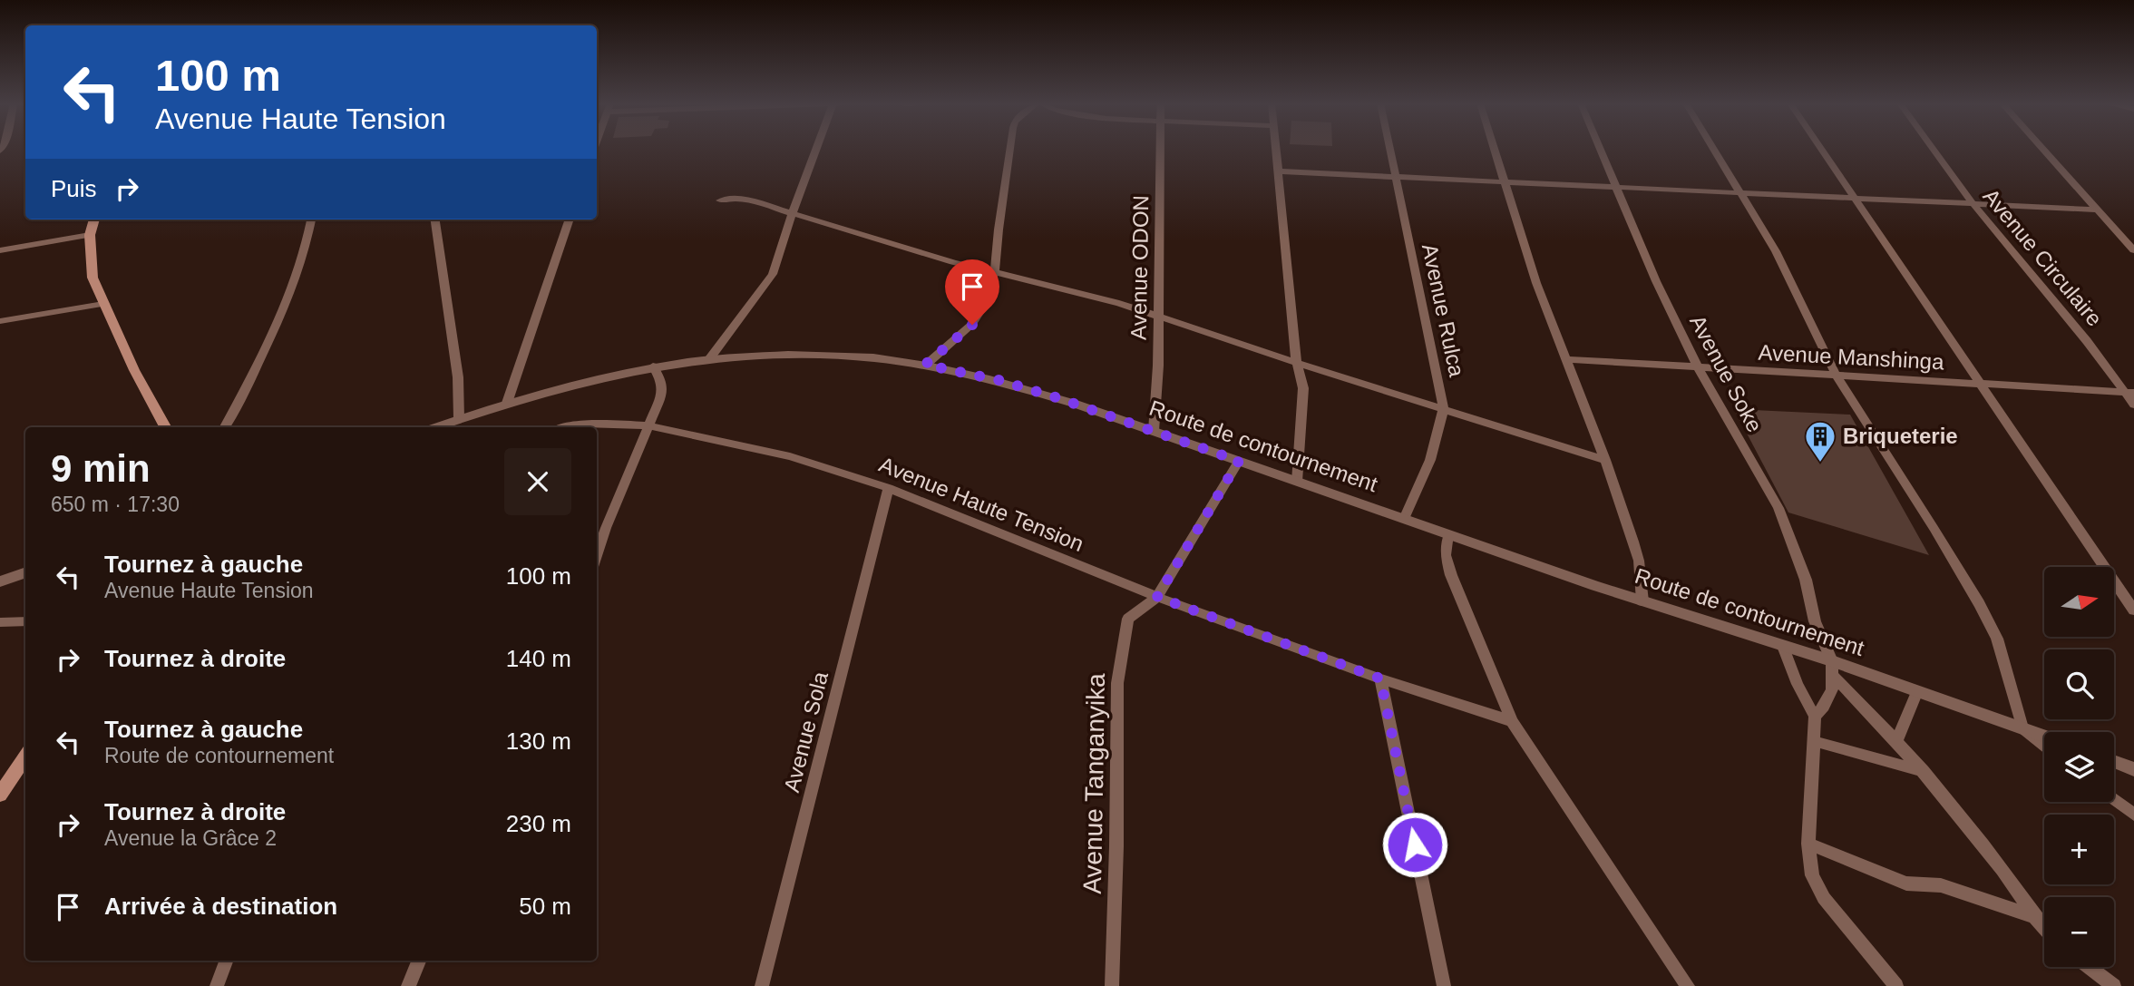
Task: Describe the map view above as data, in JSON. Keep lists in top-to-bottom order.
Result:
{
  "streets": {
    "street": [
      "Avenue Circulaire",
      "Avenue ODON",
      "Avenue Rulca",
      "Avenue Manshinga",
      "Avenue Soke",
      "Route de contournement",
      "Avenue Haute Tension",
      "Avenue Sola",
      "Avenue Tanganyika"
    ]
  },
  "crossings": [
    ["Avenue Circulaire", "Avenue Manshinga"],
    ["Avenue ODON", "Route de contournement"],
    ["Avenue Rulca", "Route de contournement"],
    ["Avenue Manshinga", "Avenue Soke"],
    ["Avenue Soke", "Route de contournement"],
    ["Avenue Haute Tension", "Avenue Sola"],
    ["Avenue Haute Tension", "Avenue Tanganyika"]
  ],
  "places": {
    "building": ["Briqueterie"]
  },
  "north": "right",
  "page": {
    "turn": ["100 m", "Avenue Haute Tension"],
    "then": "Puis",
    "heading": ["9 min", "650 m · 17:30"],
    "list": [
      {
        "name": "Tournez à gauche",
        "note": "Avenue Haute Tension",
        "value": "100 m"
      },
      {
        "name": "Tournez à droite",
        "value": "140 m"
      },
      {
        "name": "Tournez à gauche",
        "note": "Route de contournement",
        "value": "130 m"
      },
      {
        "name": "Tournez à droite",
        "note": "Avenue la Grâce 2",
        "value": "230 m"
      },
      {
        "name": "Arrivée à destination",
        "value": "50 m"
      }
    ],
    "map_buttons": ["+", "−"]
  }
}
